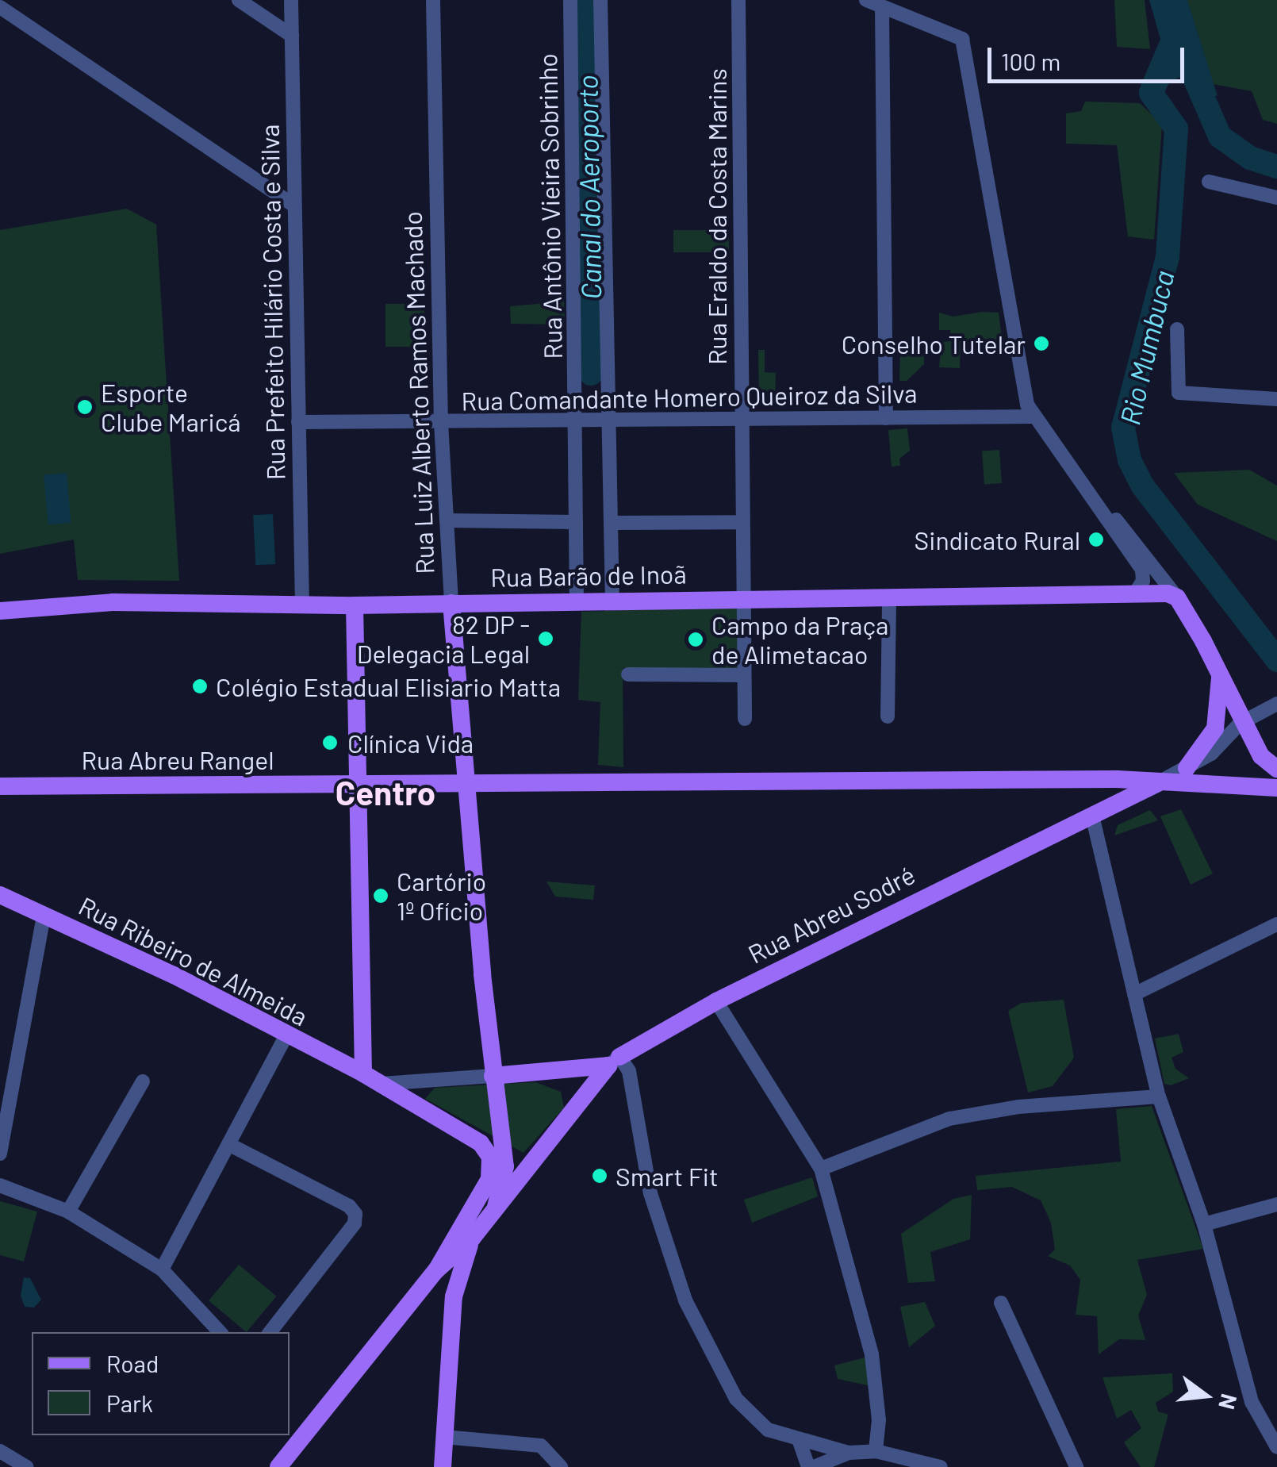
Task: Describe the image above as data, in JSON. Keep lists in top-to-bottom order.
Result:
{
  "streets": {
    "main road": [
      "Rua Luiz Alberto Ramos Machado",
      "Rua Barão de Inoã",
      "Rua Abreu Rangel",
      "Rua Abreu Sodré",
      "Rua Ribeiro de Almeida"
    ],
    "street": [
      "Rua Antônio Vieira Sobrinho",
      "Rua Eraldo da Costa Marins",
      "Rua Prefeito Hilário Costa e Silva",
      "Rua Comandante Homero Queiroz da Silva"
    ]
  },
  "crossings": [
    ["Rua Antônio Vieira Sobrinho", "Rua Comandante Homero Queiroz da Silva"],
    ["Rua Antônio Vieira Sobrinho", "Rua Barão de Inoã"],
    ["Rua Eraldo da Costa Marins", "Rua Comandante Homero Queiroz da Silva"],
    ["Rua Eraldo da Costa Marins", "Rua Barão de Inoã"],
    ["Rua Prefeito Hilário Costa e Silva", "Rua Comandante Homero Queiroz da Silva"],
    ["Rua Prefeito Hilário Costa e Silva", "Rua Barão de Inoã"],
    ["Rua Luiz Alberto Ramos Machado", "Rua Comandante Homero Queiroz da Silva"],
    ["Rua Luiz Alberto Ramos Machado", "Rua Barão de Inoã"],
    ["Rua Luiz Alberto Ramos Machado", "Rua Abreu Rangel"],
    ["Rua Luiz Alberto Ramos Machado", "Rua Abreu Sodré"],
    ["Rua Abreu Rangel", "Rua Abreu Sodré"],
    ["Rua Abreu Sodré", "Rua Ribeiro de Almeida"]
  ],
  "districts": ["Centro"],
  "water": ["Canal do Aeroporto", "Rio Mumbuca"],
  "places": [
    "Conselho Tutelar",
    "Esporte Clube Maricá",
    "Sindicato Rural",
    "82 DP - Delegacia Legal",
    "Campo da Praça de Alimetacao",
    "Colégio Estadual Elisiario Matta",
    "Clínica Vida",
    "Cartório 1º Ofício",
    "Smart Fit"
  ],
  "legend": ["Road", "Park"],
  "scale_bar": "100 m",
  "north": "right"
}
